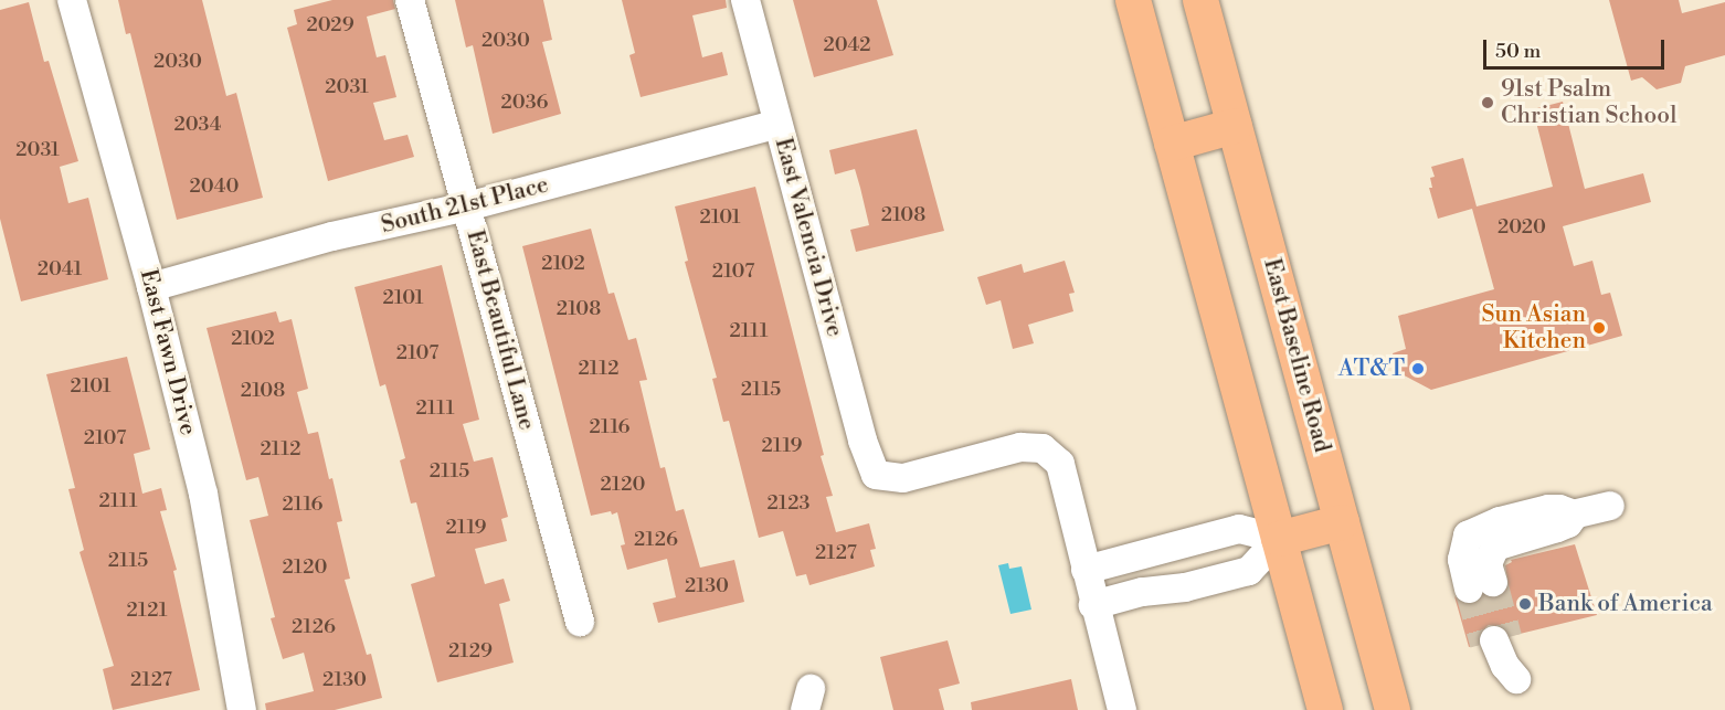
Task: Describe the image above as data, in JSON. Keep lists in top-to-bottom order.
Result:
{
  "streets": {
    "main road": ["East Baseline Road"],
    "street": [
      "South 21st Place",
      "East Valencia Drive",
      "East Beautiful Lane",
      "East Fawn Drive"
    ]
  },
  "crossings": [
    ["South 21st Place", "East Valencia Drive"],
    ["South 21st Place", "East Beautiful Lane"],
    ["South 21st Place", "East Fawn Drive"]
  ],
  "places": [
    "91st Psalm Christian School",
    "Sun Asian Kitchen",
    "AT&T",
    "Bank of America"
  ],
  "house_numbers": [
    "2029",
    "2030",
    "2042",
    "2030",
    "2031",
    "2036",
    "2034",
    "2031",
    "2040",
    "2108",
    "2101",
    "2020",
    "2102",
    "2041",
    "2107",
    "2101",
    "2108",
    "2111",
    "2102",
    "2107",
    "2112",
    "2101",
    "2115",
    "2108",
    "2111",
    "2116",
    "2107",
    "2119",
    "2112",
    "2115",
    "2120",
    "2111",
    "2123",
    "2116",
    "2119",
    "2126",
    "2127",
    "2115",
    "2120",
    "2130",
    "2121",
    "2126",
    "2129",
    "2127",
    "2130"
  ],
  "scale_bar": "50 m"
}
